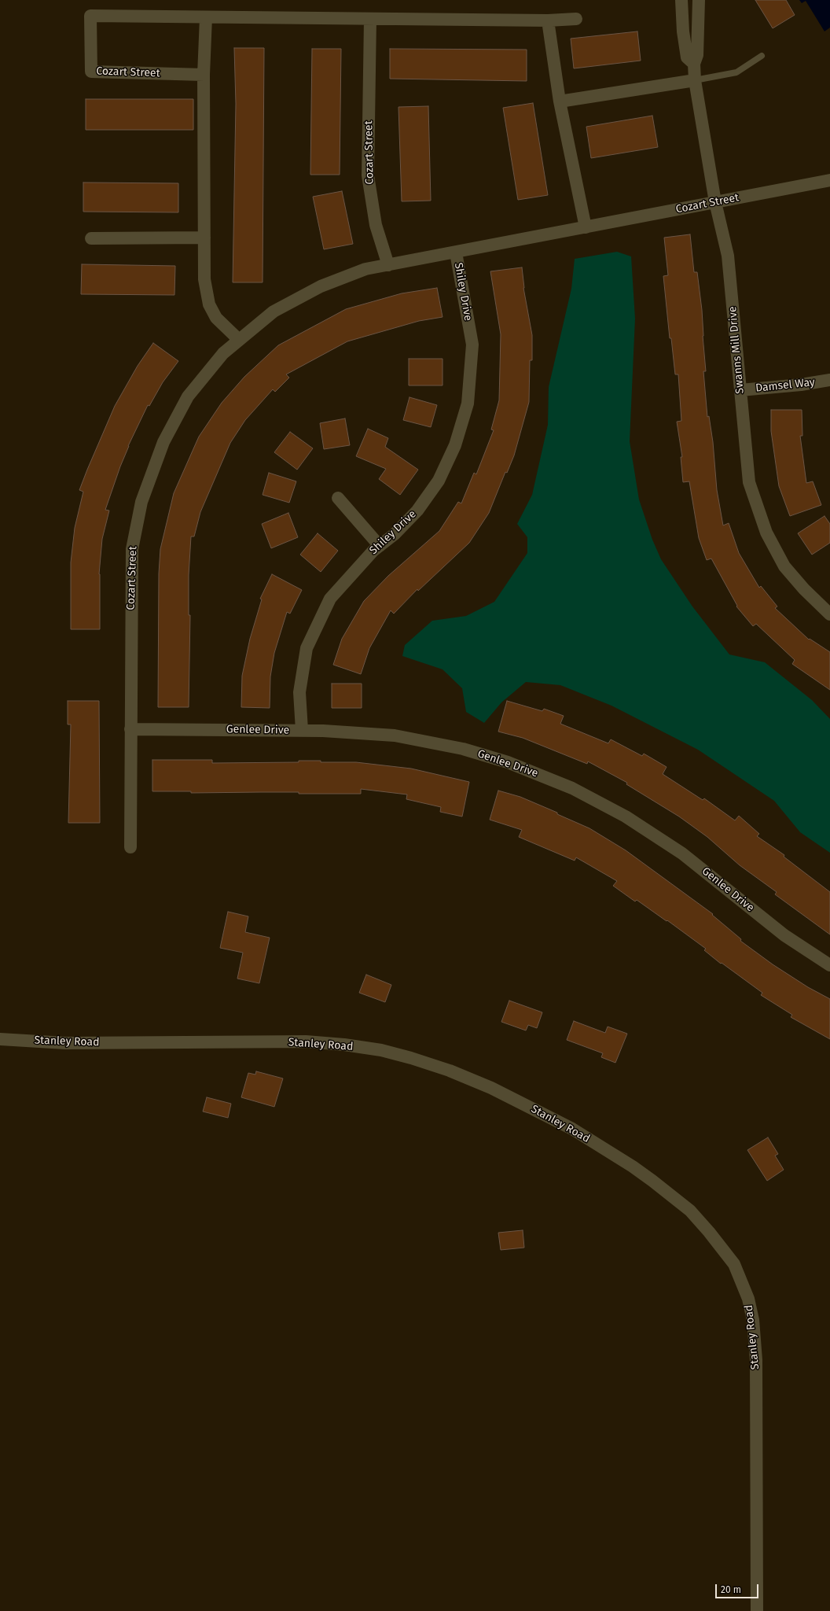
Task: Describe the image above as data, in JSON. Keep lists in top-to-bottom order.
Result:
{
  "streets": {
    "street": [
      "Cozart Street",
      "Shiley Drive",
      "Swanns Mill Drive",
      "Damsel Way",
      "Genlee Drive",
      "Stanley Road"
    ]
  },
  "crossings": [
    ["Cozart Street", "Shiley Drive"],
    ["Cozart Street", "Swanns Mill Drive"],
    ["Cozart Street", "Genlee Drive"],
    ["Shiley Drive", "Genlee Drive"],
    ["Swanns Mill Drive", "Damsel Way"]
  ],
  "scale_bar": "20 m"
}
